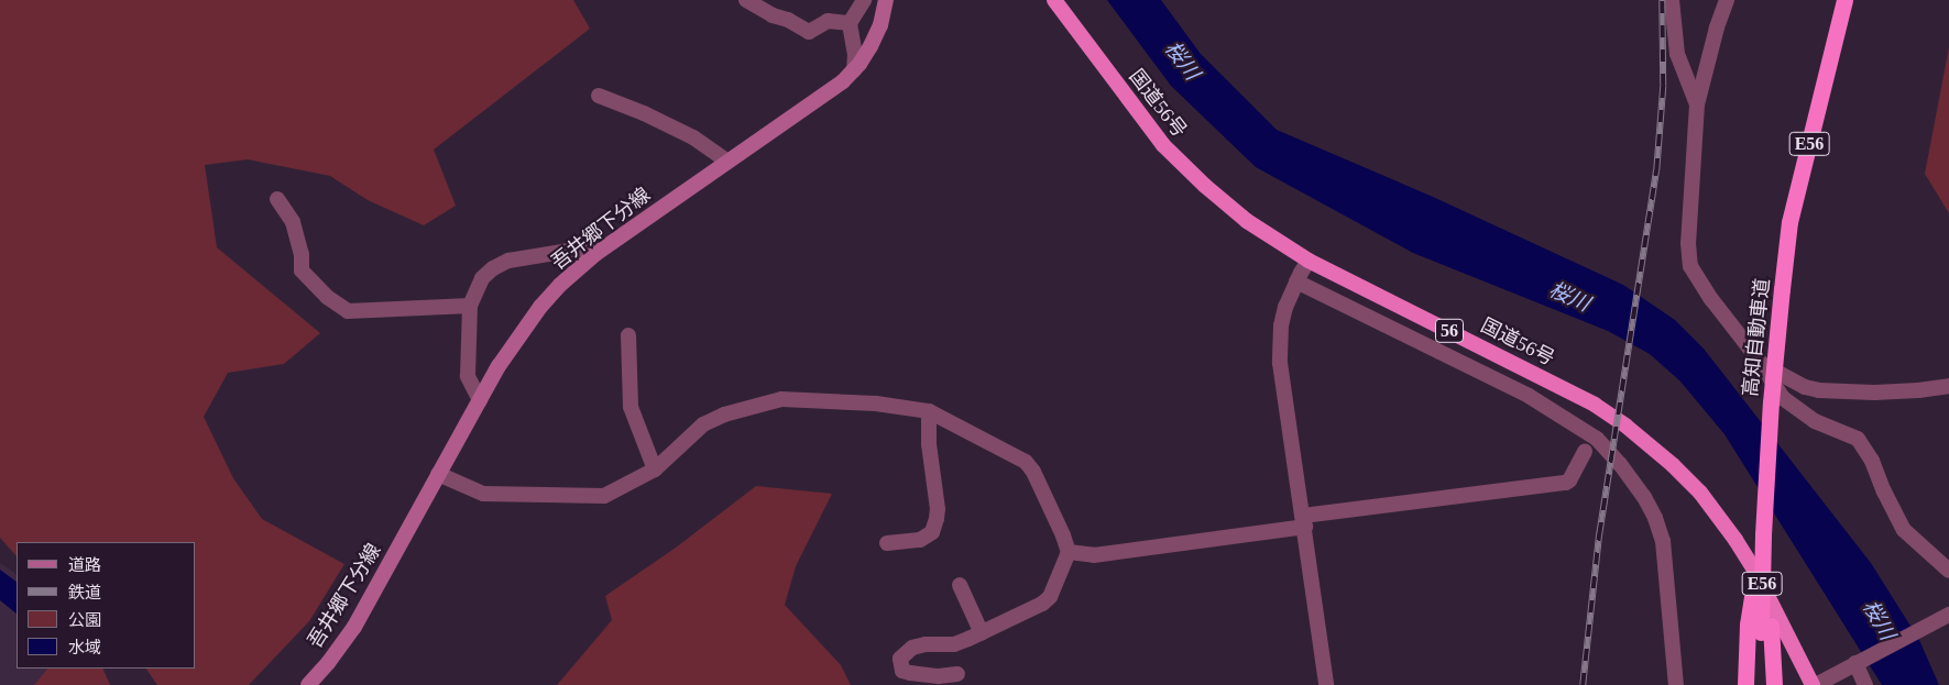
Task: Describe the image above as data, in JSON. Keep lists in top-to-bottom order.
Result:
{
  "streets": {
    "highway": [
      "国道56号",
      "E56",
      "56",
      "高知自動車道"
    ],
    "main road": ["吾井郷下分線"]
  },
  "water": ["桜川"],
  "legend": [
    "道路",
    "鉄道",
    "公園",
    "水域"
  ]
}
